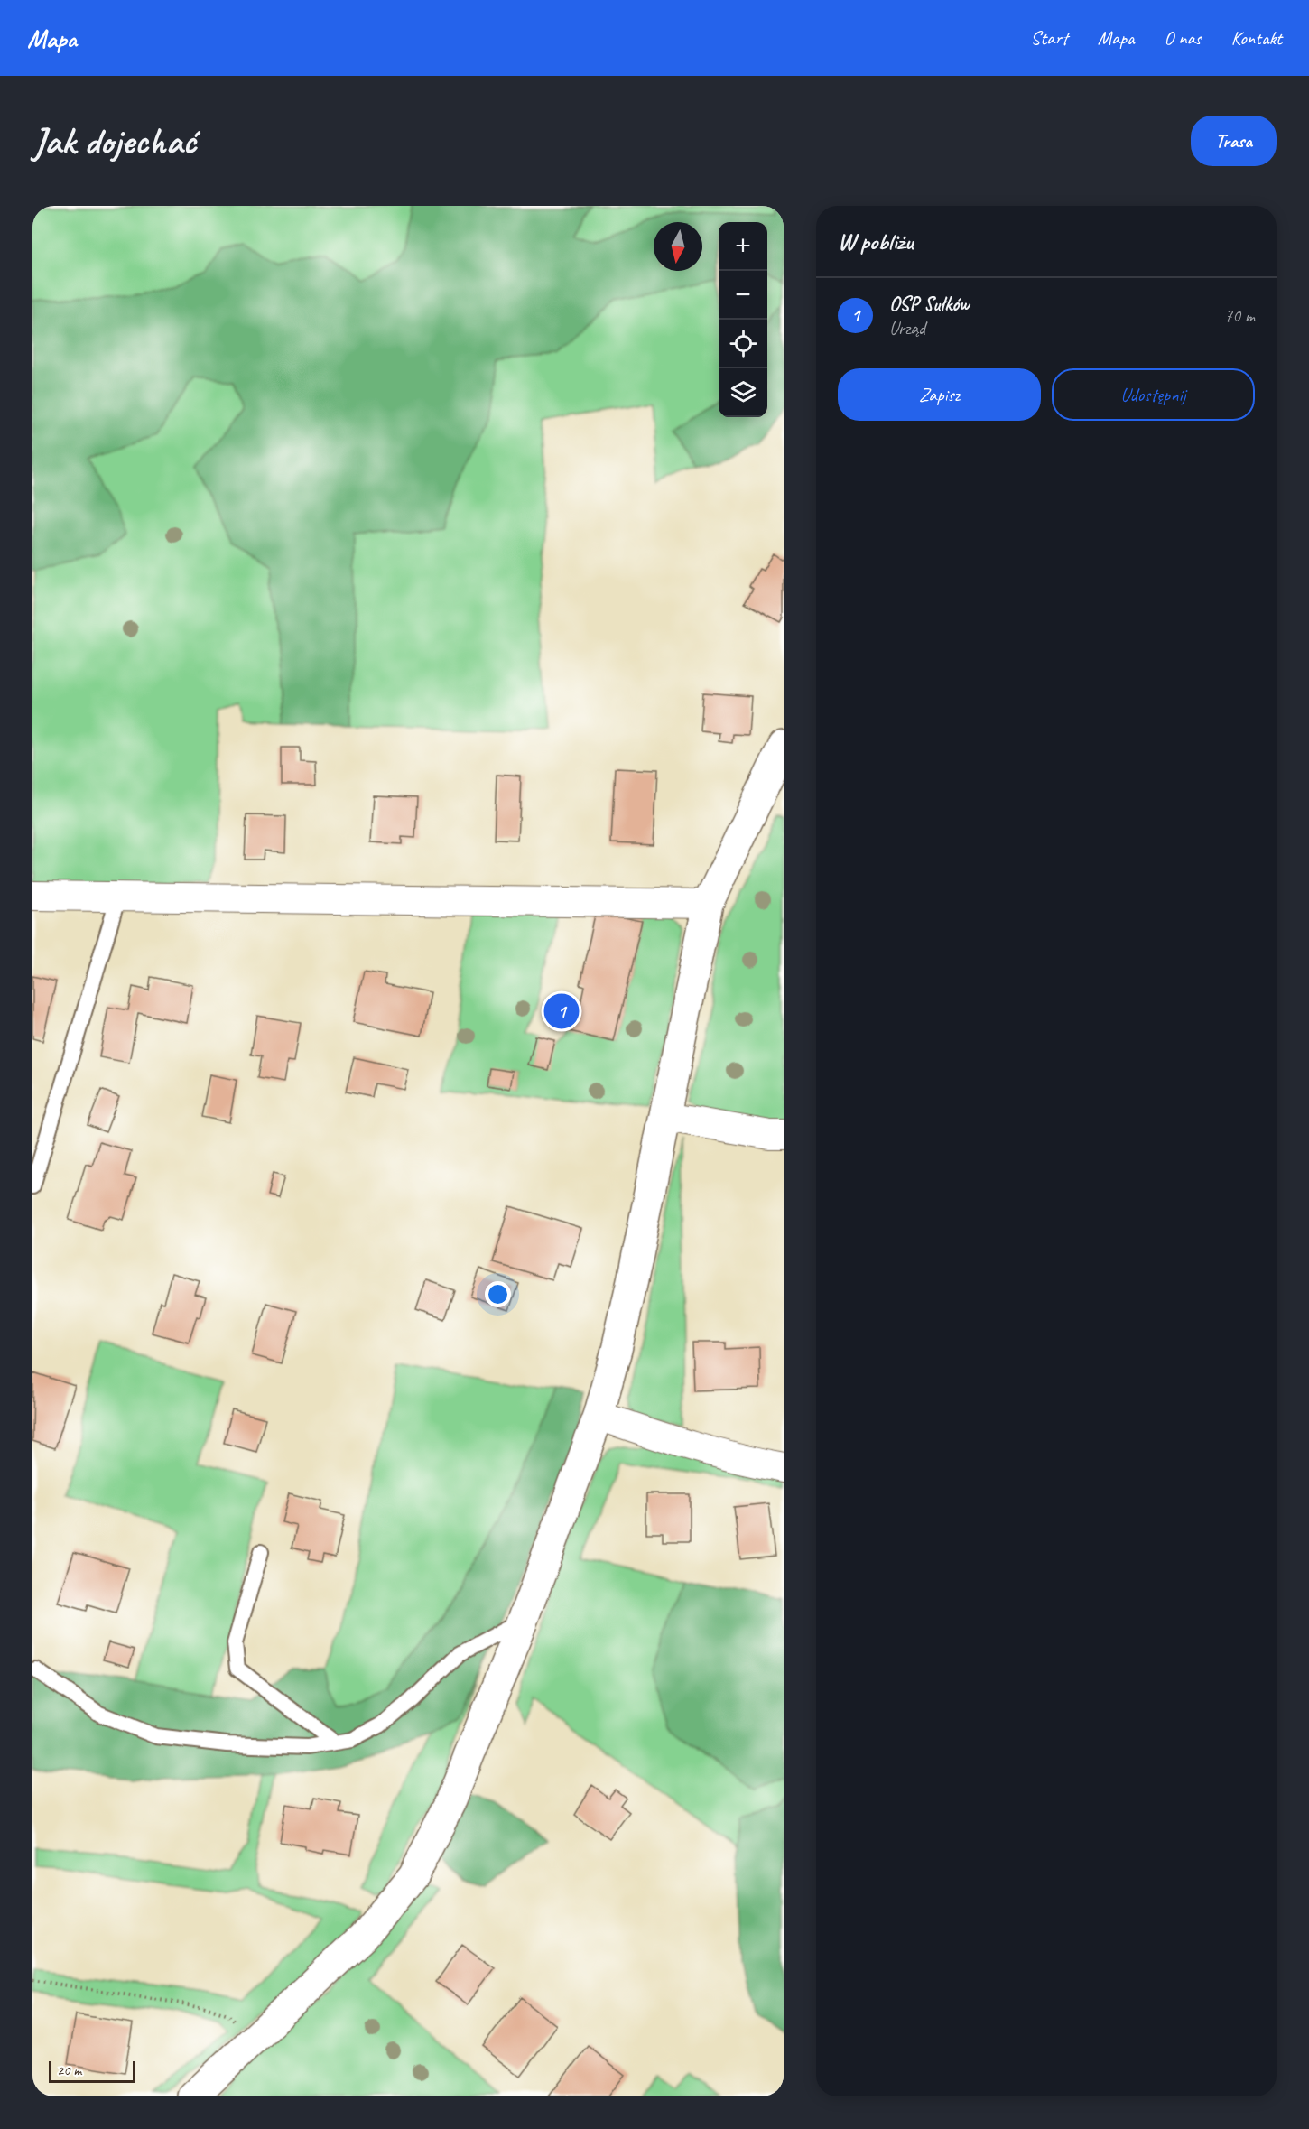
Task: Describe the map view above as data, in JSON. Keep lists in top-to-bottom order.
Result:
{
  "scale_bar": "20 m",
  "north": "bottom",
  "page": {
    "header": "Mapa",
    "nav": [
      "Start",
      "Mapa",
      "O nas",
      "Kontakt"
    ],
    "buttons": [
      "Trasa",
      ["Zapisz", "Udostępnij"]
    ],
    "title": "Jak dojechać",
    "heading": "W pobliżu",
    "map_buttons": ["+", "−"],
    "list": [
      {
        "mark": "1",
        "name": "OSP Sułków",
        "note": "Urząd",
        "value": "70 m"
      }
    ],
    "pins": "1",
    "scale": "20 m"
  }
}
